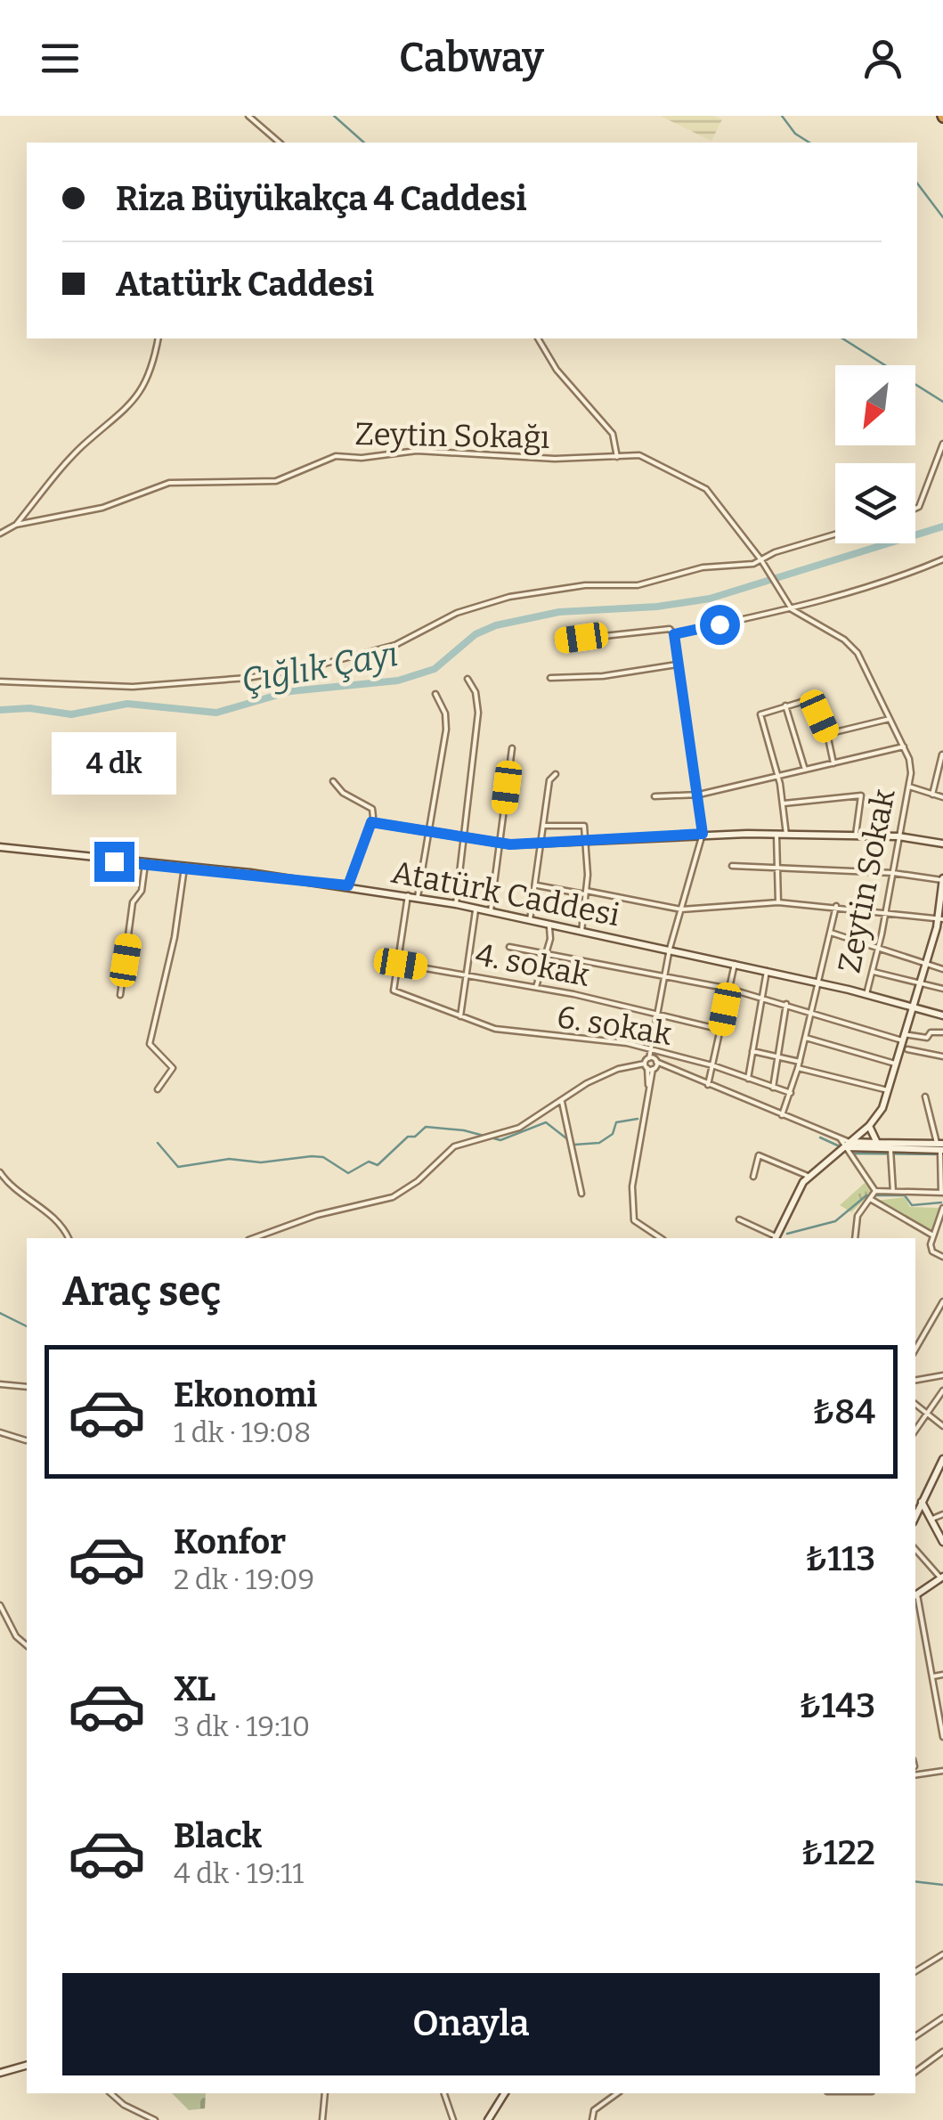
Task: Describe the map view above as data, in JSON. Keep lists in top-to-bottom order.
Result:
{
  "streets": {
    "street": [
      "Zeytin Sokağı",
      "Zeytin Sokak",
      "Atatürk Caddesi",
      "4. sokak",
      "6. sokak"
    ]
  },
  "crossings": [
    ["Zeytin Sokağı", "Zeytin Sokak"],
    ["Zeytin Sokak", "Atatürk Caddesi"],
    ["4. sokak", "6. sokak"]
  ],
  "water": ["Çığlık Çayı"],
  "north": "bottom left",
  "page": {
    "header": "Cabway",
    "banner": ["Riza Büyükakça 4 Caddesi", "Atatürk Caddesi"],
    "bubble": "4 dk",
    "heading": "Araç seç",
    "list": [
      {
        "name": "Ekonomi",
        "note": "1 dk · 19:08",
        "value": "₺84"
      },
      {
        "name": "Konfor",
        "note": "2 dk · 19:09",
        "value": "₺113"
      },
      {
        "name": "XL",
        "note": "3 dk · 19:10",
        "value": "₺143"
      },
      {
        "name": "Black",
        "note": "4 dk · 19:11",
        "value": "₺122"
      }
    ],
    "buttons": "Onayla"
  }
}
